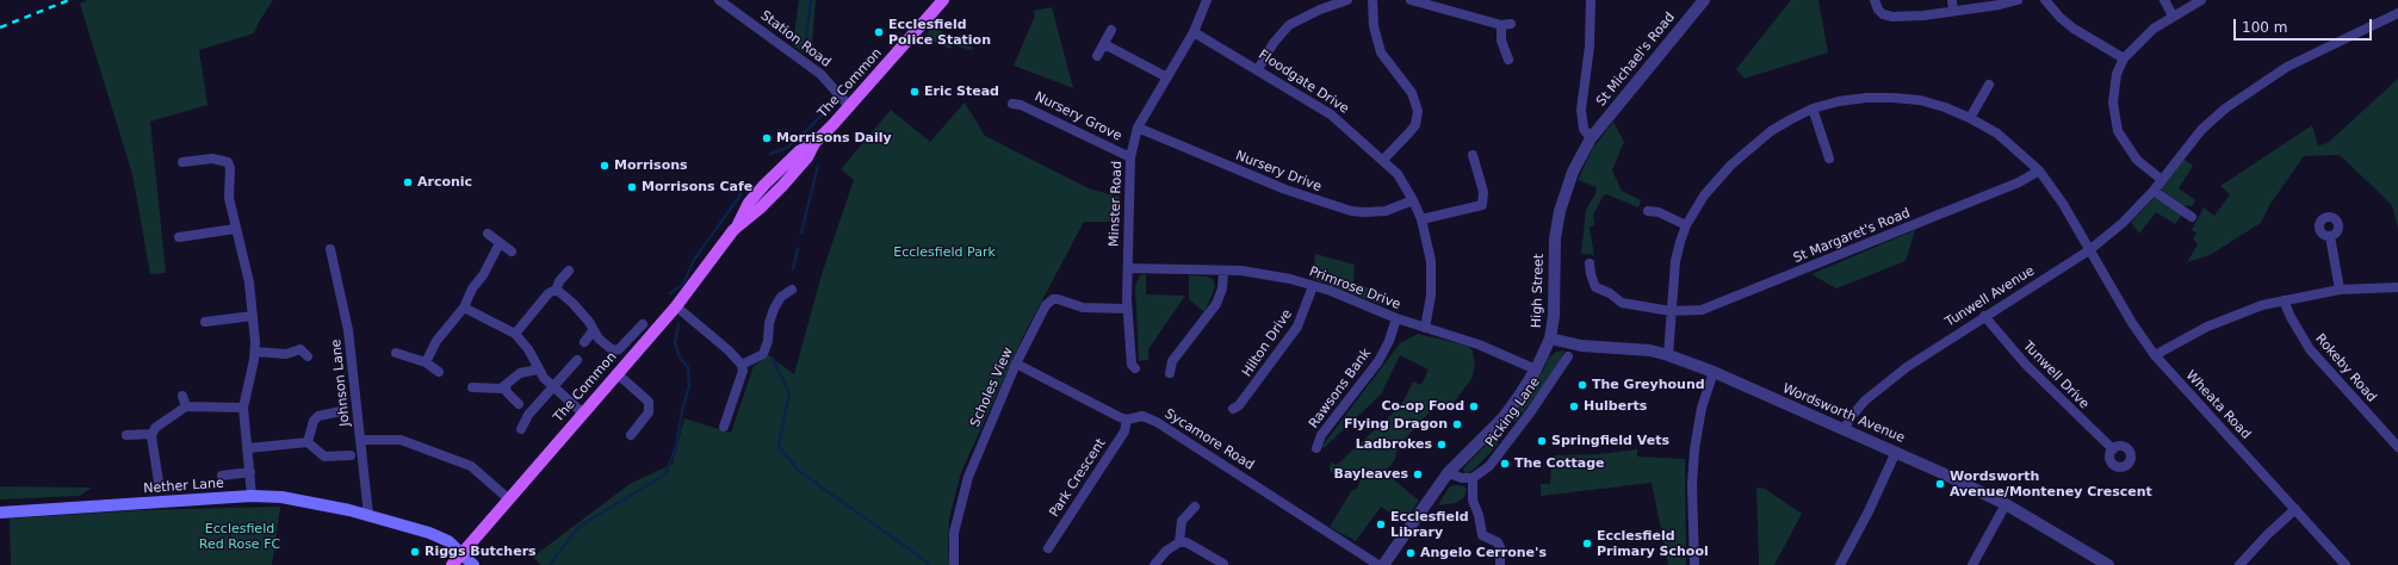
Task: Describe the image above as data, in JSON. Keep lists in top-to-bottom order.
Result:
{
  "streets": {
    "main road": ["The Common", "Nether Lane"],
    "street": [
      "Station Road",
      "St Michael's Road",
      "Floodgate Drive",
      "Nursery Grove",
      "Nursery Drive",
      "Minster Road",
      "St Margaret's Road",
      "Primrose Drive",
      "High Street",
      "Tunwell Avenue",
      "Hilton Drive",
      "Rokeby Road",
      "Tunwell Drive",
      "Johnson Lane",
      "Scholes View",
      "Rawsons Bank",
      "Wheata Road",
      "Picking Lane",
      "Wordsworth Avenue",
      "Sycamore Road",
      "Park Crescent"
    ]
  },
  "crossings": [
    ["Station Road", "The Common"],
    ["St Michael's Road", "High Street"],
    ["Floodgate Drive", "Nursery Drive"],
    ["Floodgate Drive", "Minster Road"],
    ["Floodgate Drive", "Primrose Drive"],
    ["The Common", "Nether Lane"],
    ["Nursery Grove", "Minster Road"],
    ["Nursery Drive", "Minster Road"],
    ["Minster Road", "Primrose Drive"],
    ["Minster Road", "Scholes View"],
    ["St Margaret's Road", "Wheata Road"],
    ["Primrose Drive", "High Street"],
    ["Primrose Drive", "Hilton Drive"],
    ["Primrose Drive", "Rawsons Bank"],
    ["High Street", "Wordsworth Avenue"],
    ["Tunwell Avenue", "Tunwell Drive"],
    ["Tunwell Avenue", "Wheata Road"],
    ["Tunwell Avenue", "Wordsworth Avenue"],
    ["Johnson Lane", "Nether Lane"],
    ["Scholes View", "Sycamore Road"],
    ["Wheata Road", "Wordsworth Avenue"],
    ["Sycamore Road", "Park Crescent"]
  ],
  "parks": ["Ecclesfield Park", "Ecclesfield Red Rose FC"],
  "places": [
    "Ecclesfield Police Station",
    "Eric Stead",
    "Morrisons Daily",
    "Morrisons",
    "Arconic",
    "Morrisons Cafe",
    "The Greyhound",
    "Co-op Food",
    "Hulberts",
    "Flying Dragon",
    "Springfield Vets",
    "Ladbrokes",
    "The Cottage",
    "Bayleaves",
    "Wordsworth Avenue/Monteney Crescent",
    "Ecclesfield Library",
    "Ecclesfield Primary School",
    "Riggs Butchers",
    "Angelo Cerrone's"
  ],
  "scale_bar": "100 m"
}
